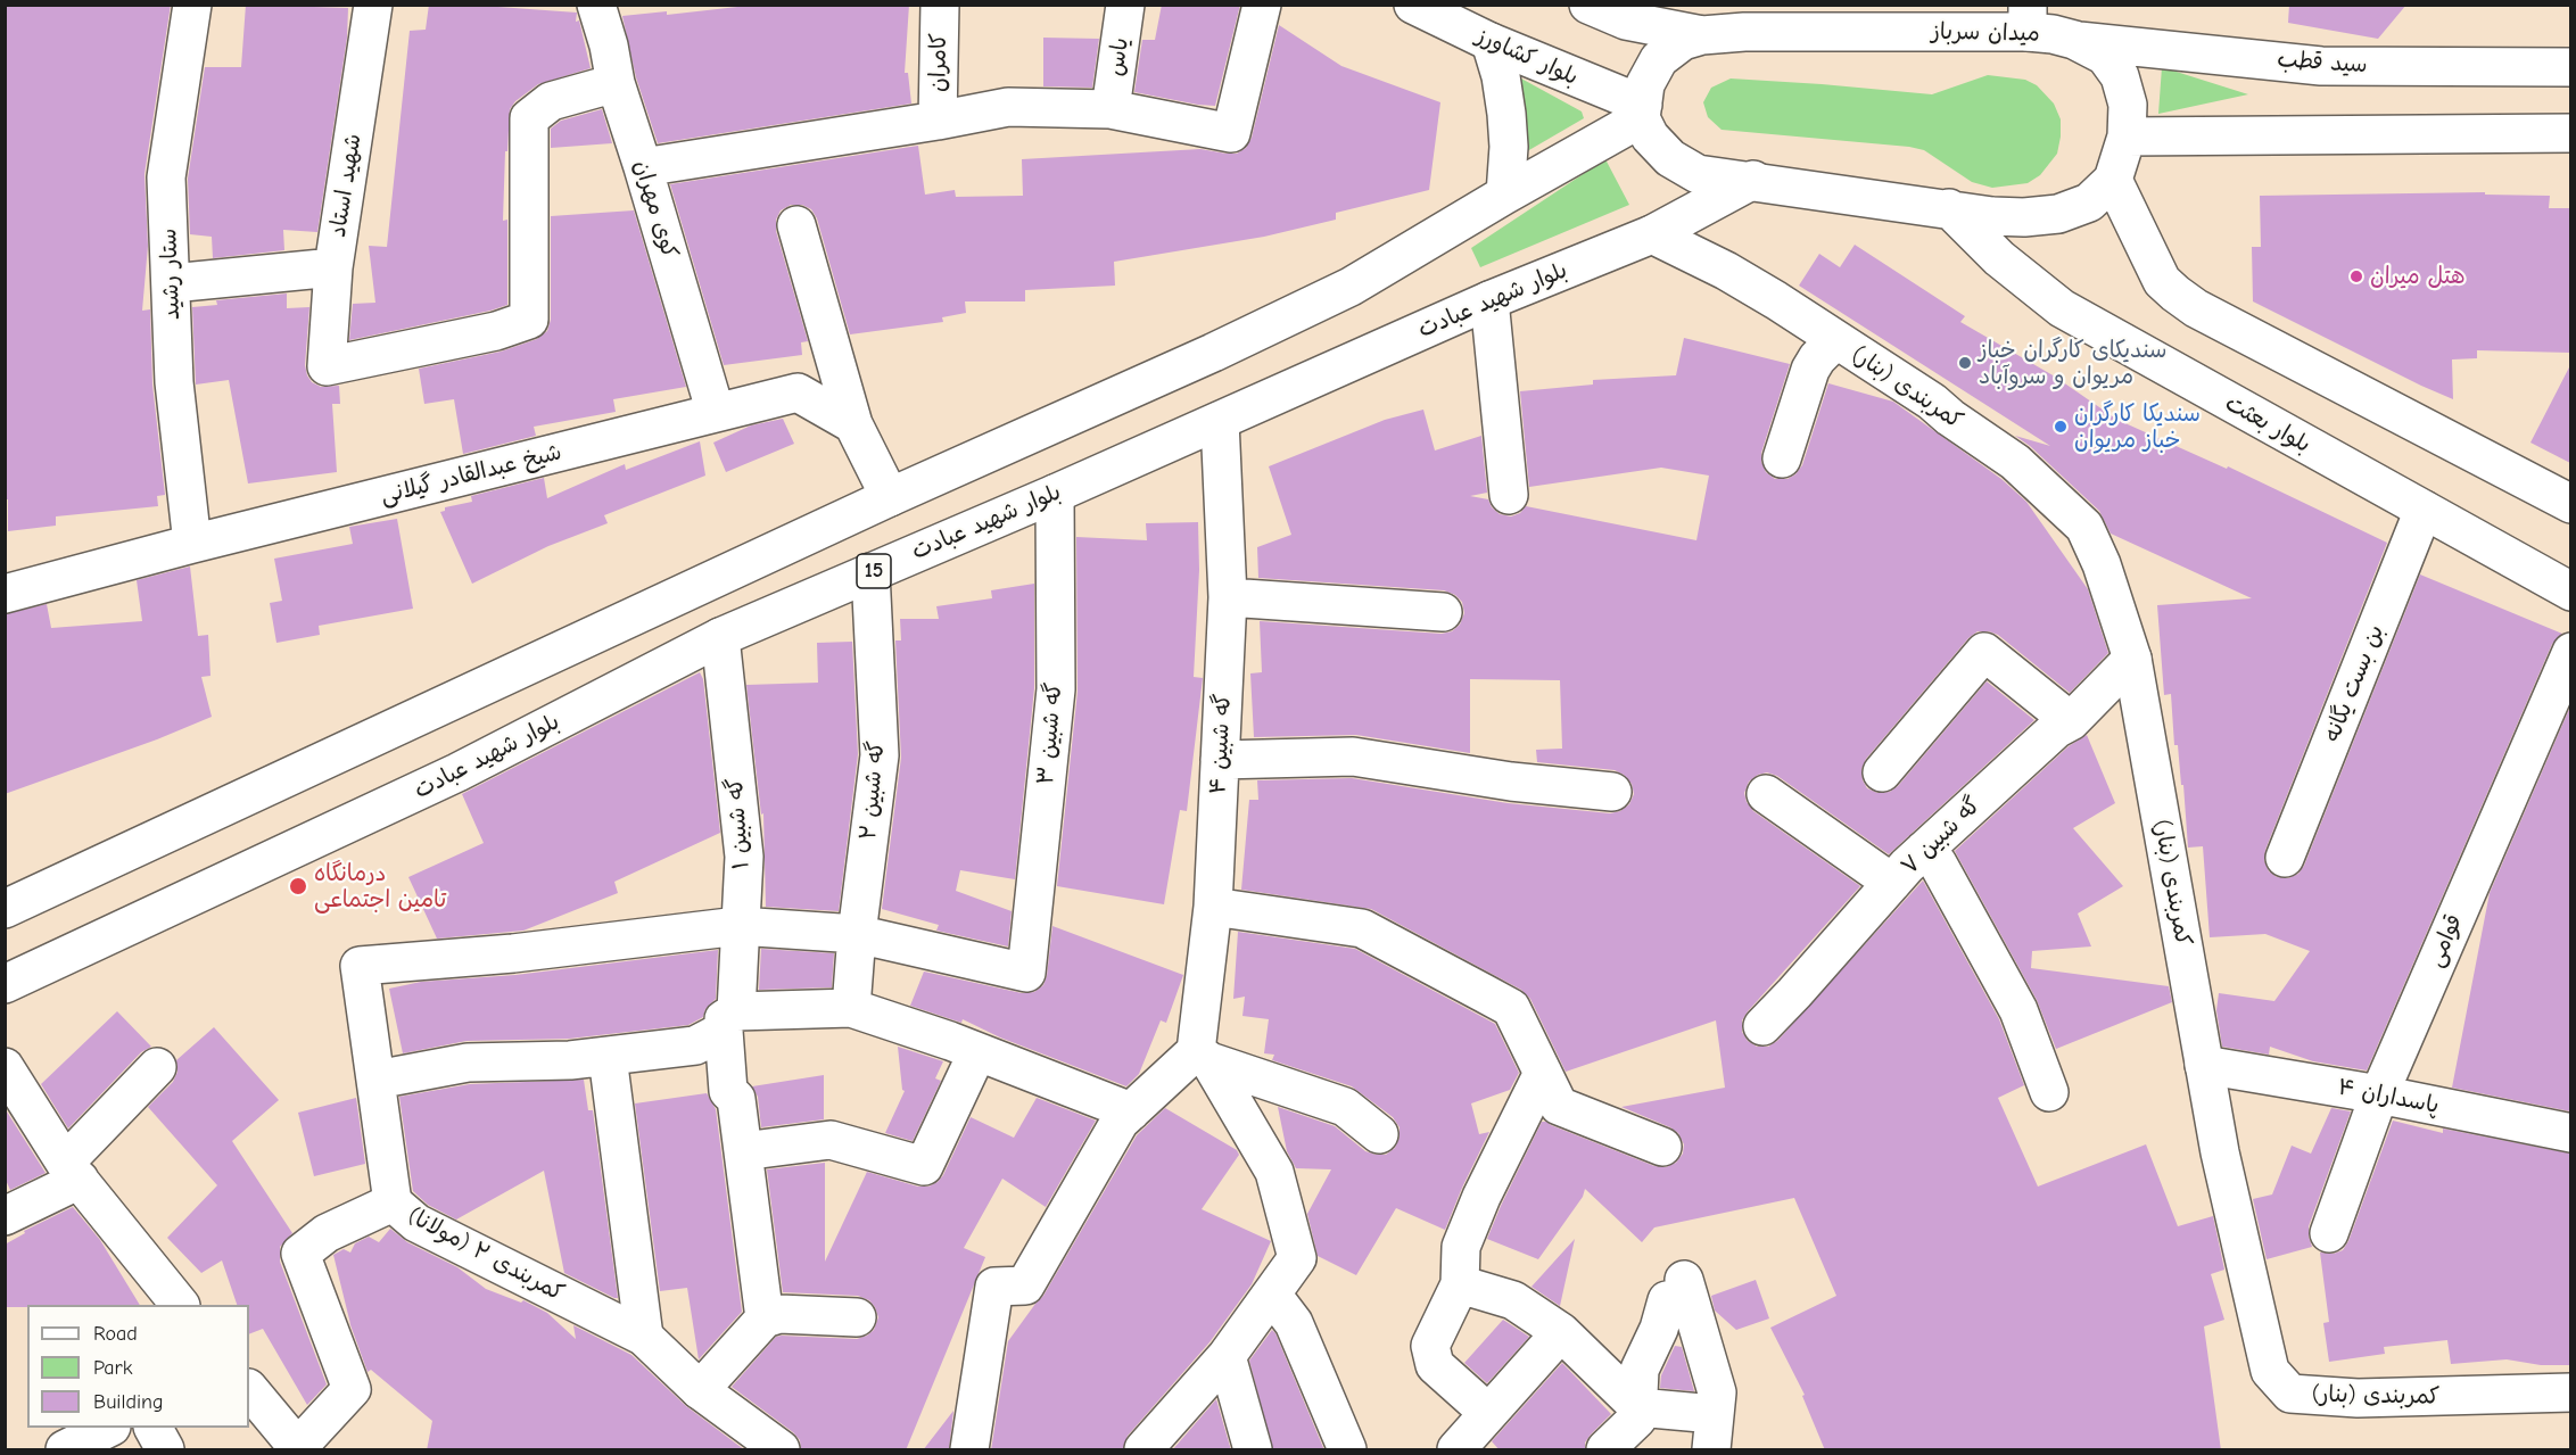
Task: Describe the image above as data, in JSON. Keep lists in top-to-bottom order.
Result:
{
  "streets": {
    "street": [
      "میدان سرباز",
      "یاس",
      "بلوار کشاورز",
      "کامران",
      "سید قطب",
      "شهید استاد",
      "کوی مهران",
      "ستار رشید",
      "بلوار شهید عبادت",
      "کمربندی (بنار)",
      "بلوار بعثت",
      "شیخ عبدالقادر گیلانی",
      "15",
      "بن بست یگانه",
      "گه شبین ۳",
      "گه شبین ۴",
      "گه شبین ۲",
      "گه شبین ۱",
      "گه شبین ۷",
      "قوامی",
      "پاسداران ۴",
      "کمربندی ۲ (مولانا)"
    ]
  },
  "crossings": [
    ["میدان سرباز", "بلوار کشاورز"],
    ["میدان سرباز", "سید قطب"],
    ["میدان سرباز", "بلوار شهید عبادت"],
    ["میدان سرباز", "بلوار بعثت"],
    ["شهید استاد", "کوی مهران"],
    ["کوی مهران", "شیخ عبدالقادر گیلانی"],
    ["ستار رشید", "شیخ عبدالقادر گیلانی"],
    ["بلوار شهید عبادت", "کمربندی (بنار)"],
    ["بلوار شهید عبادت", "گه شبین ۳"],
    ["بلوار شهید عبادت", "گه شبین ۴"],
    ["بلوار شهید عبادت", "گه شبین ۲"],
    ["بلوار شهید عبادت", "گه شبین ۱"],
    ["کمربندی (بنار)", "گه شبین ۷"],
    ["کمربندی (بنار)", "پاسداران ۴"],
    ["بلوار بعثت", "بن بست یگانه"],
    ["گه شبین ۳", "گه شبین ۲"],
    ["قوامی", "پاسداران ۴"]
  ],
  "places": [
    "هتل میران",
    "سندیکای کارگران خباز مریوان و سروآباد",
    "سندیکا کارگران خباز مریوان",
    "درمانگاه تامین اجتماعی"
  ],
  "legend": ["Road", "Park", "Building"]
}
